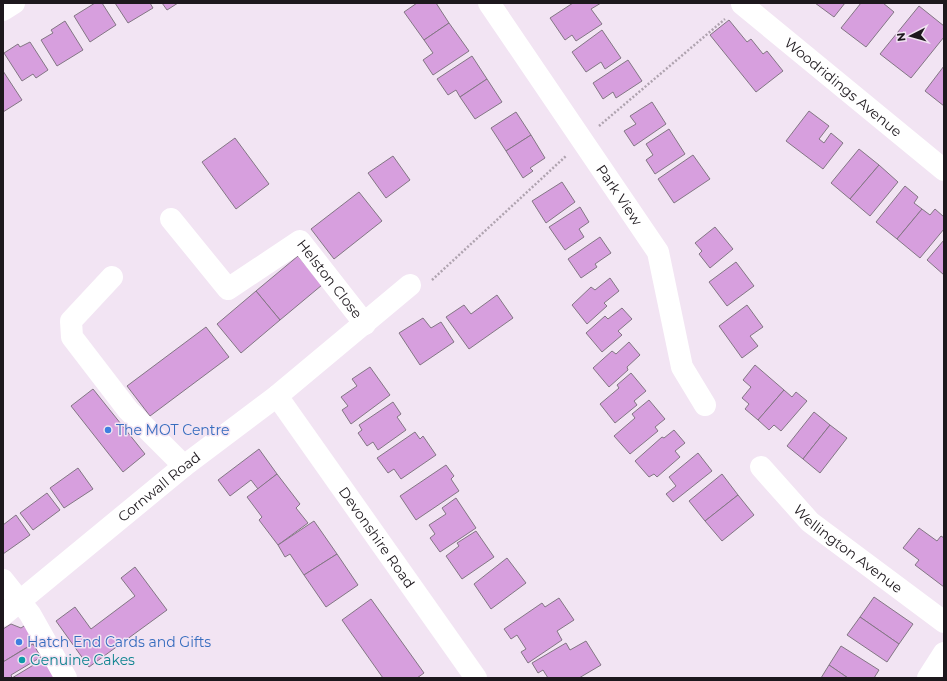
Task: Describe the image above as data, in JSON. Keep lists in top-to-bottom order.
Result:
{
  "streets": {
    "street": [
      "Woodridings Avenue",
      "Park View",
      "Helston Close",
      "Cornwall Road",
      "Devonshire Road",
      "Wellington Avenue"
    ]
  },
  "crossings": [
    ["Helston Close", "Cornwall Road"],
    ["Cornwall Road", "Devonshire Road"]
  ],
  "places": ["The MOT Centre", "Hatch End Cards and Gifts", "Genuine Cakes"],
  "north": "left"
}
